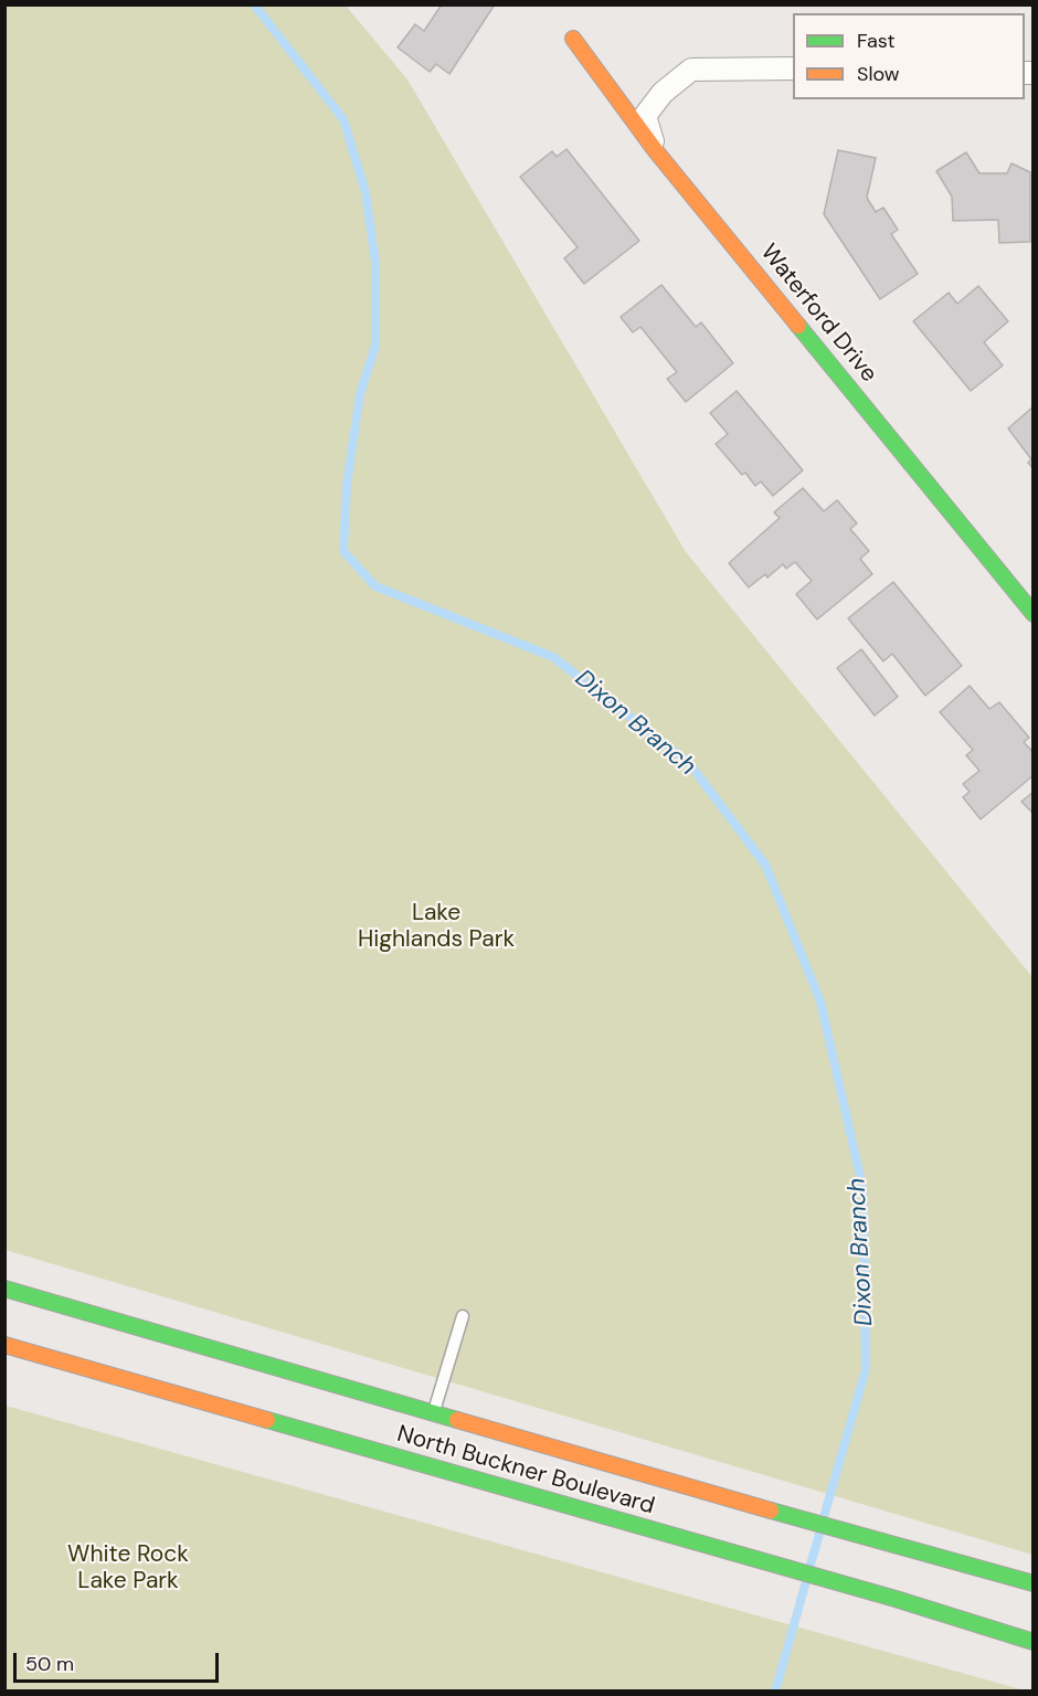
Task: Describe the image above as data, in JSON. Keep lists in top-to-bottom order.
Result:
{
  "streets": {
    "main road": ["Waterford Drive", "North Buckner Boulevard"]
  },
  "water": ["Dixon Branch"],
  "parks": ["Lake Highlands Park", "White Rock Lake Park"],
  "legend": ["Fast", "Slow"],
  "scale_bar": "50 m"
}
